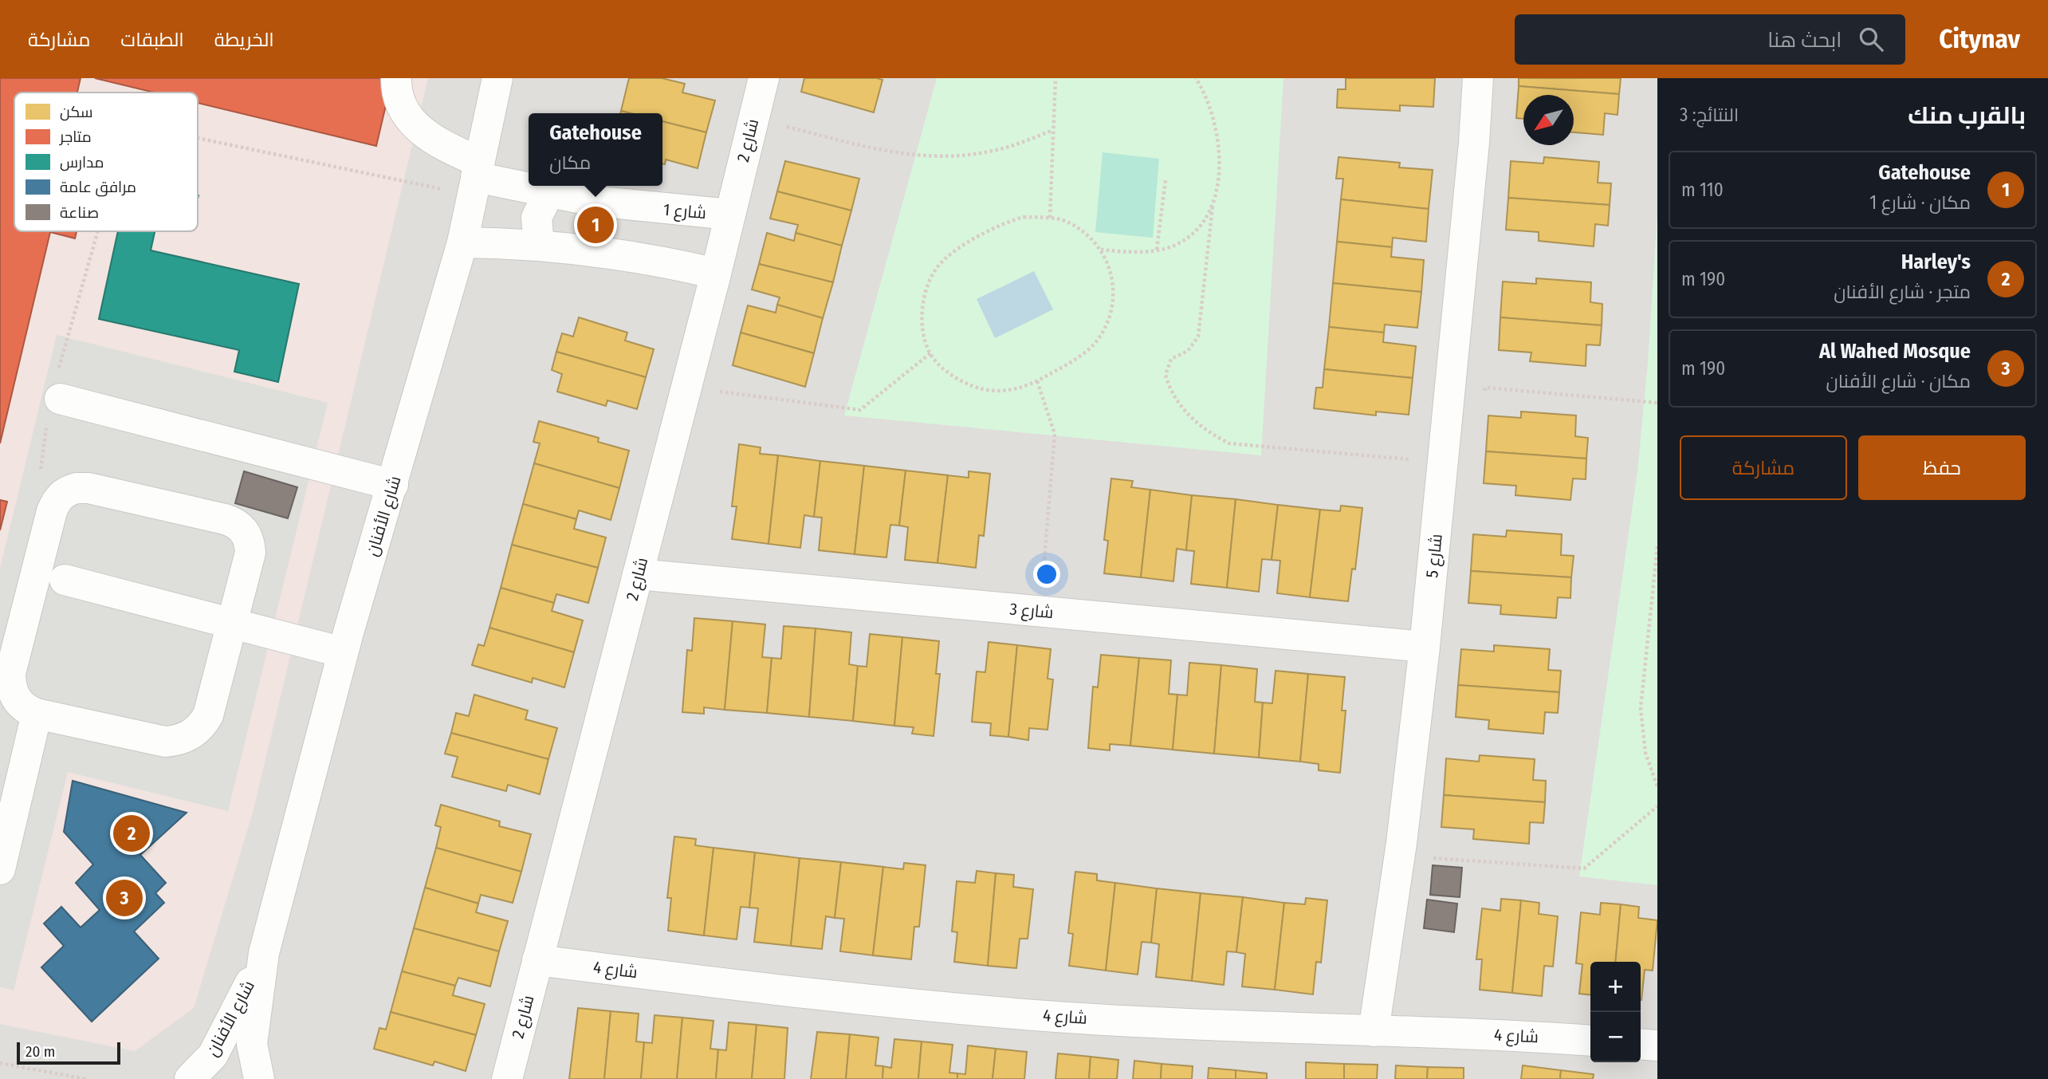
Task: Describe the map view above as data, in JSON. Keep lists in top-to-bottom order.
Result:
{
  "streets": {
    "street": [
      "شارع 2",
      "شارع 1",
      "شارع الأفنان",
      "شارع 5",
      "شارع 3",
      "شارع 4"
    ]
  },
  "crossings": [
    ["شارع 2", "شارع 1"],
    ["شارع 2", "شارع 3"],
    ["شارع 2", "شارع 4"],
    ["شارع 1", "شارع الأفنان"],
    ["شارع 5", "شارع 3"],
    ["شارع 5", "شارع 4"]
  ],
  "legend": [
    "سكن",
    "متاجر",
    "مدارس",
    "مرافق عامة",
    "صناعة"
  ],
  "scale_bar": "20 m",
  "north": "bottom left",
  "page": {
    "header": "Citynav",
    "search": "ابحث هنا",
    "nav": ["الخريطة", "الطبقات", "مشاركة"],
    "heading": ["بالقرب منك", "النتائج: 3"],
    "popup": ["Gatehouse", "مكان"],
    "list": [
      {
        "mark": "1",
        "name": "Gatehouse",
        "note": "مكان · شارع 1",
        "value": "110 m"
      },
      {
        "mark": "2",
        "name": "Harley's",
        "note": "متجر · شارع الأفنان",
        "value": "190 m"
      },
      {
        "mark": "3",
        "name": "Al Wahed Mosque",
        "note": "مكان · شارع الأفنان",
        "value": "190 m"
      }
    ],
    "pins": ["1", "2", "3"],
    "buttons": ["حفظ", "مشاركة"],
    "map_buttons": ["+", "−"],
    "scale": "20 m"
  }
}
